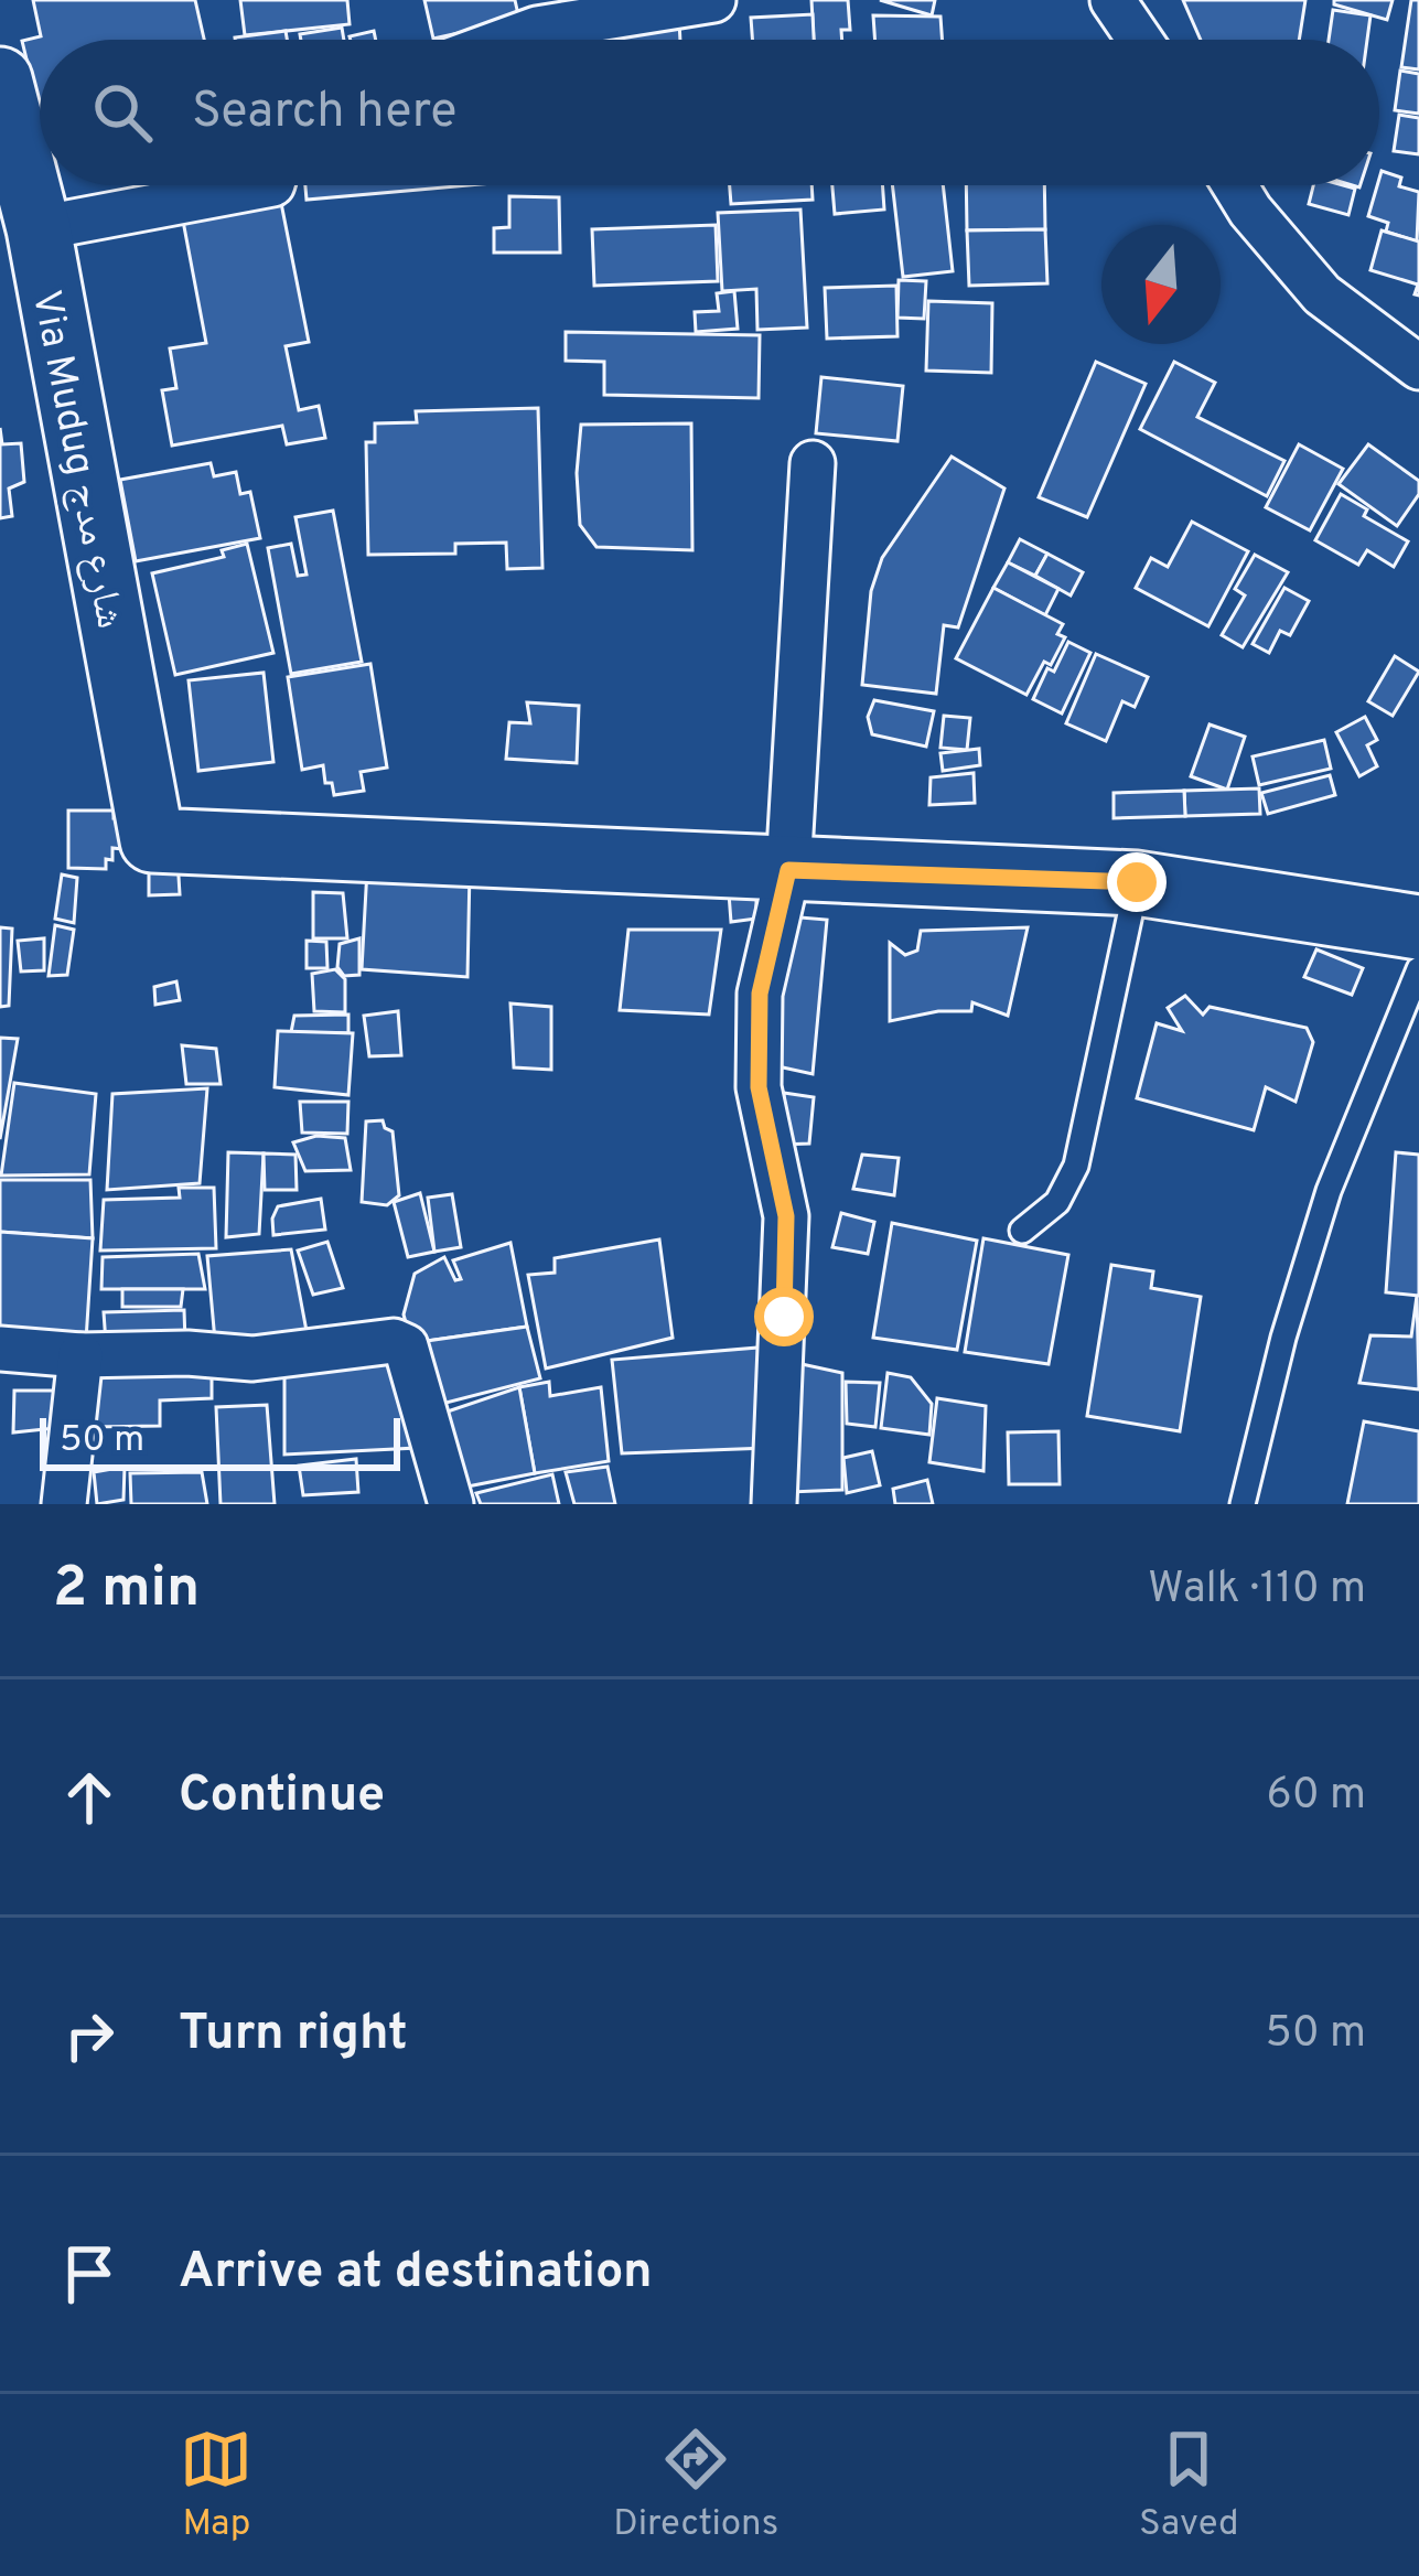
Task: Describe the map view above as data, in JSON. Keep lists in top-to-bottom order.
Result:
{
  "streets": {
    "street": ["Via Mudug شارع مدج"]
  },
  "scale_bar": "50 m",
  "north": "bottom",
  "page": {
    "search": "Search here",
    "scale": "50 m",
    "heading": ["2 min", "Walk · 110 m"],
    "list": [
      ["Continue", "60 m"],
      ["Turn right", "50 m"],
      "Arrive at destination"
    ],
    "nav": ["Map", "Directions", "Saved"]
  }
}
